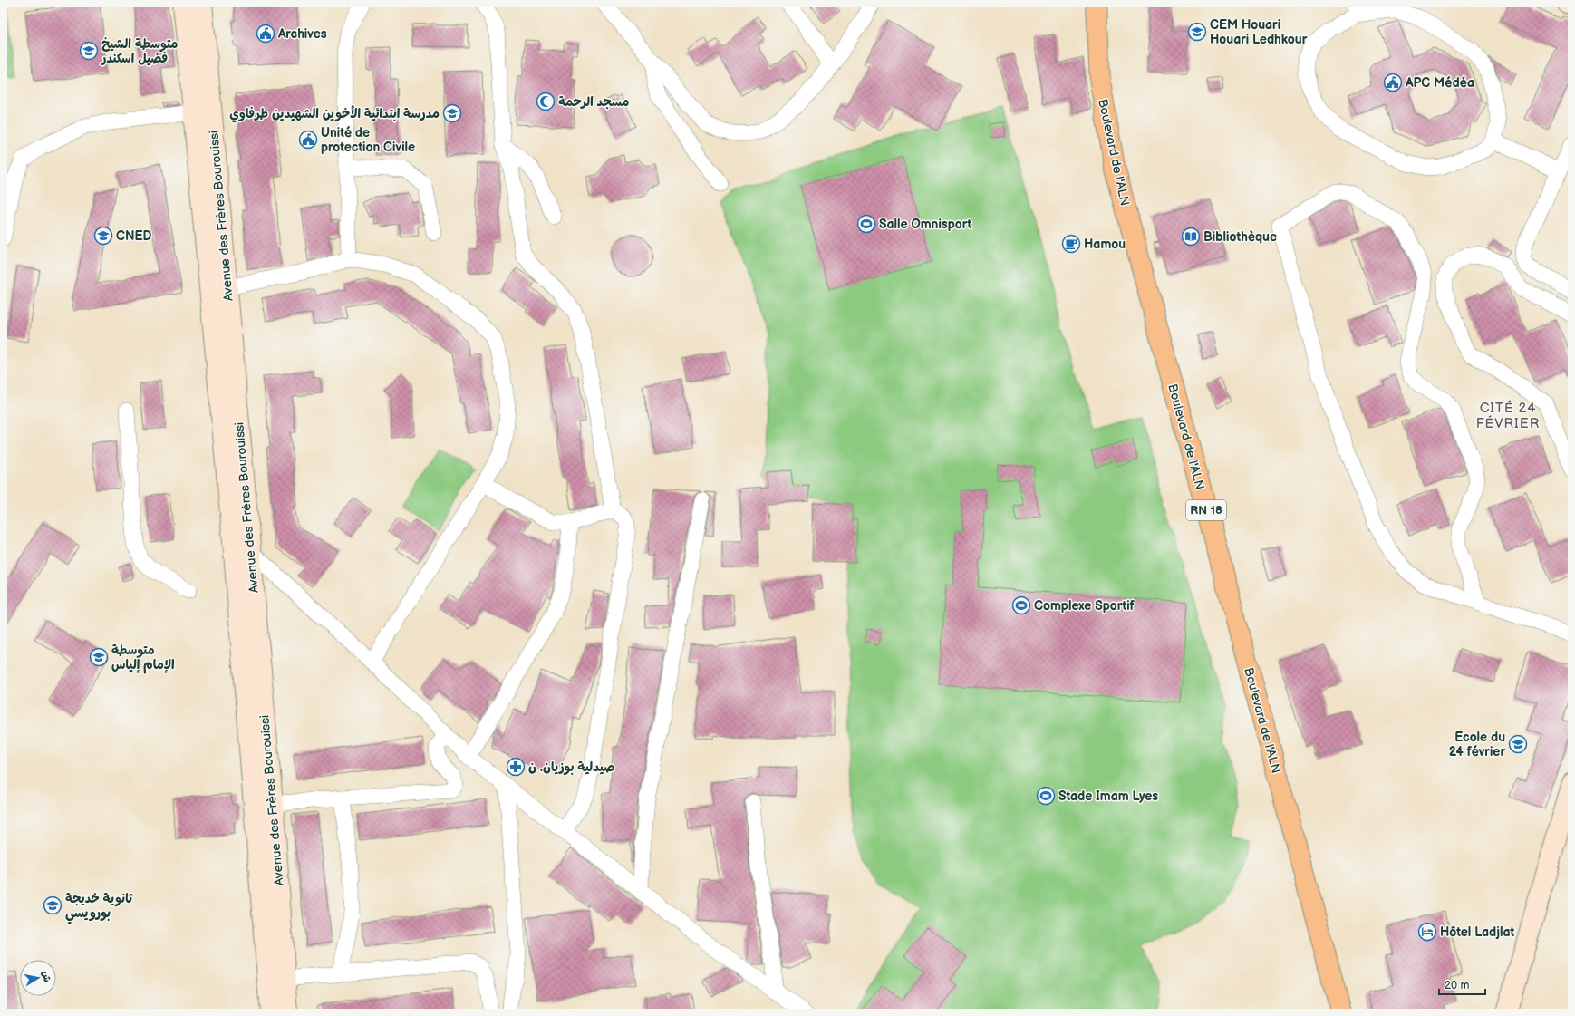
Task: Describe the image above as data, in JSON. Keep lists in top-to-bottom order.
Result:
{
  "streets": {
    "main road": ["Boulevard de l'ALN", "Avenue des Frères Bourouissi", "RN 18"]
  },
  "districts": ["CITÉ 24 FÉVRIER"],
  "places": {
    "school or university": [
      "CEM Houari Houari Ledhkour",
      "متوسطة الشيخ فضيل اسكندر",
      "مدرسة ابتدائية الأخوين الشهيدين طرفاوي",
      "CNED",
      "متوسطة الإمام إلياس",
      "Ecole du 24 février",
      "ثانوية خديجة بورويسي"
    ],
    "public building": ["Archives", "APC Médéa", "Unité de protection Civile"],
    "mosque": ["مسجد الرحمة"],
    "sports": ["Salle Omnisport", "Complexe Sportif", "Stade Imam Lyes"],
    "library": ["Bibliothèque"],
    "cafe": ["Hamou"],
    "pharmacy": ["صيدلية بوزيان. ن"],
    "hotel": ["Hôtel Ladjlat"]
  },
  "scale_bar": "20 m",
  "north": "right"
}
